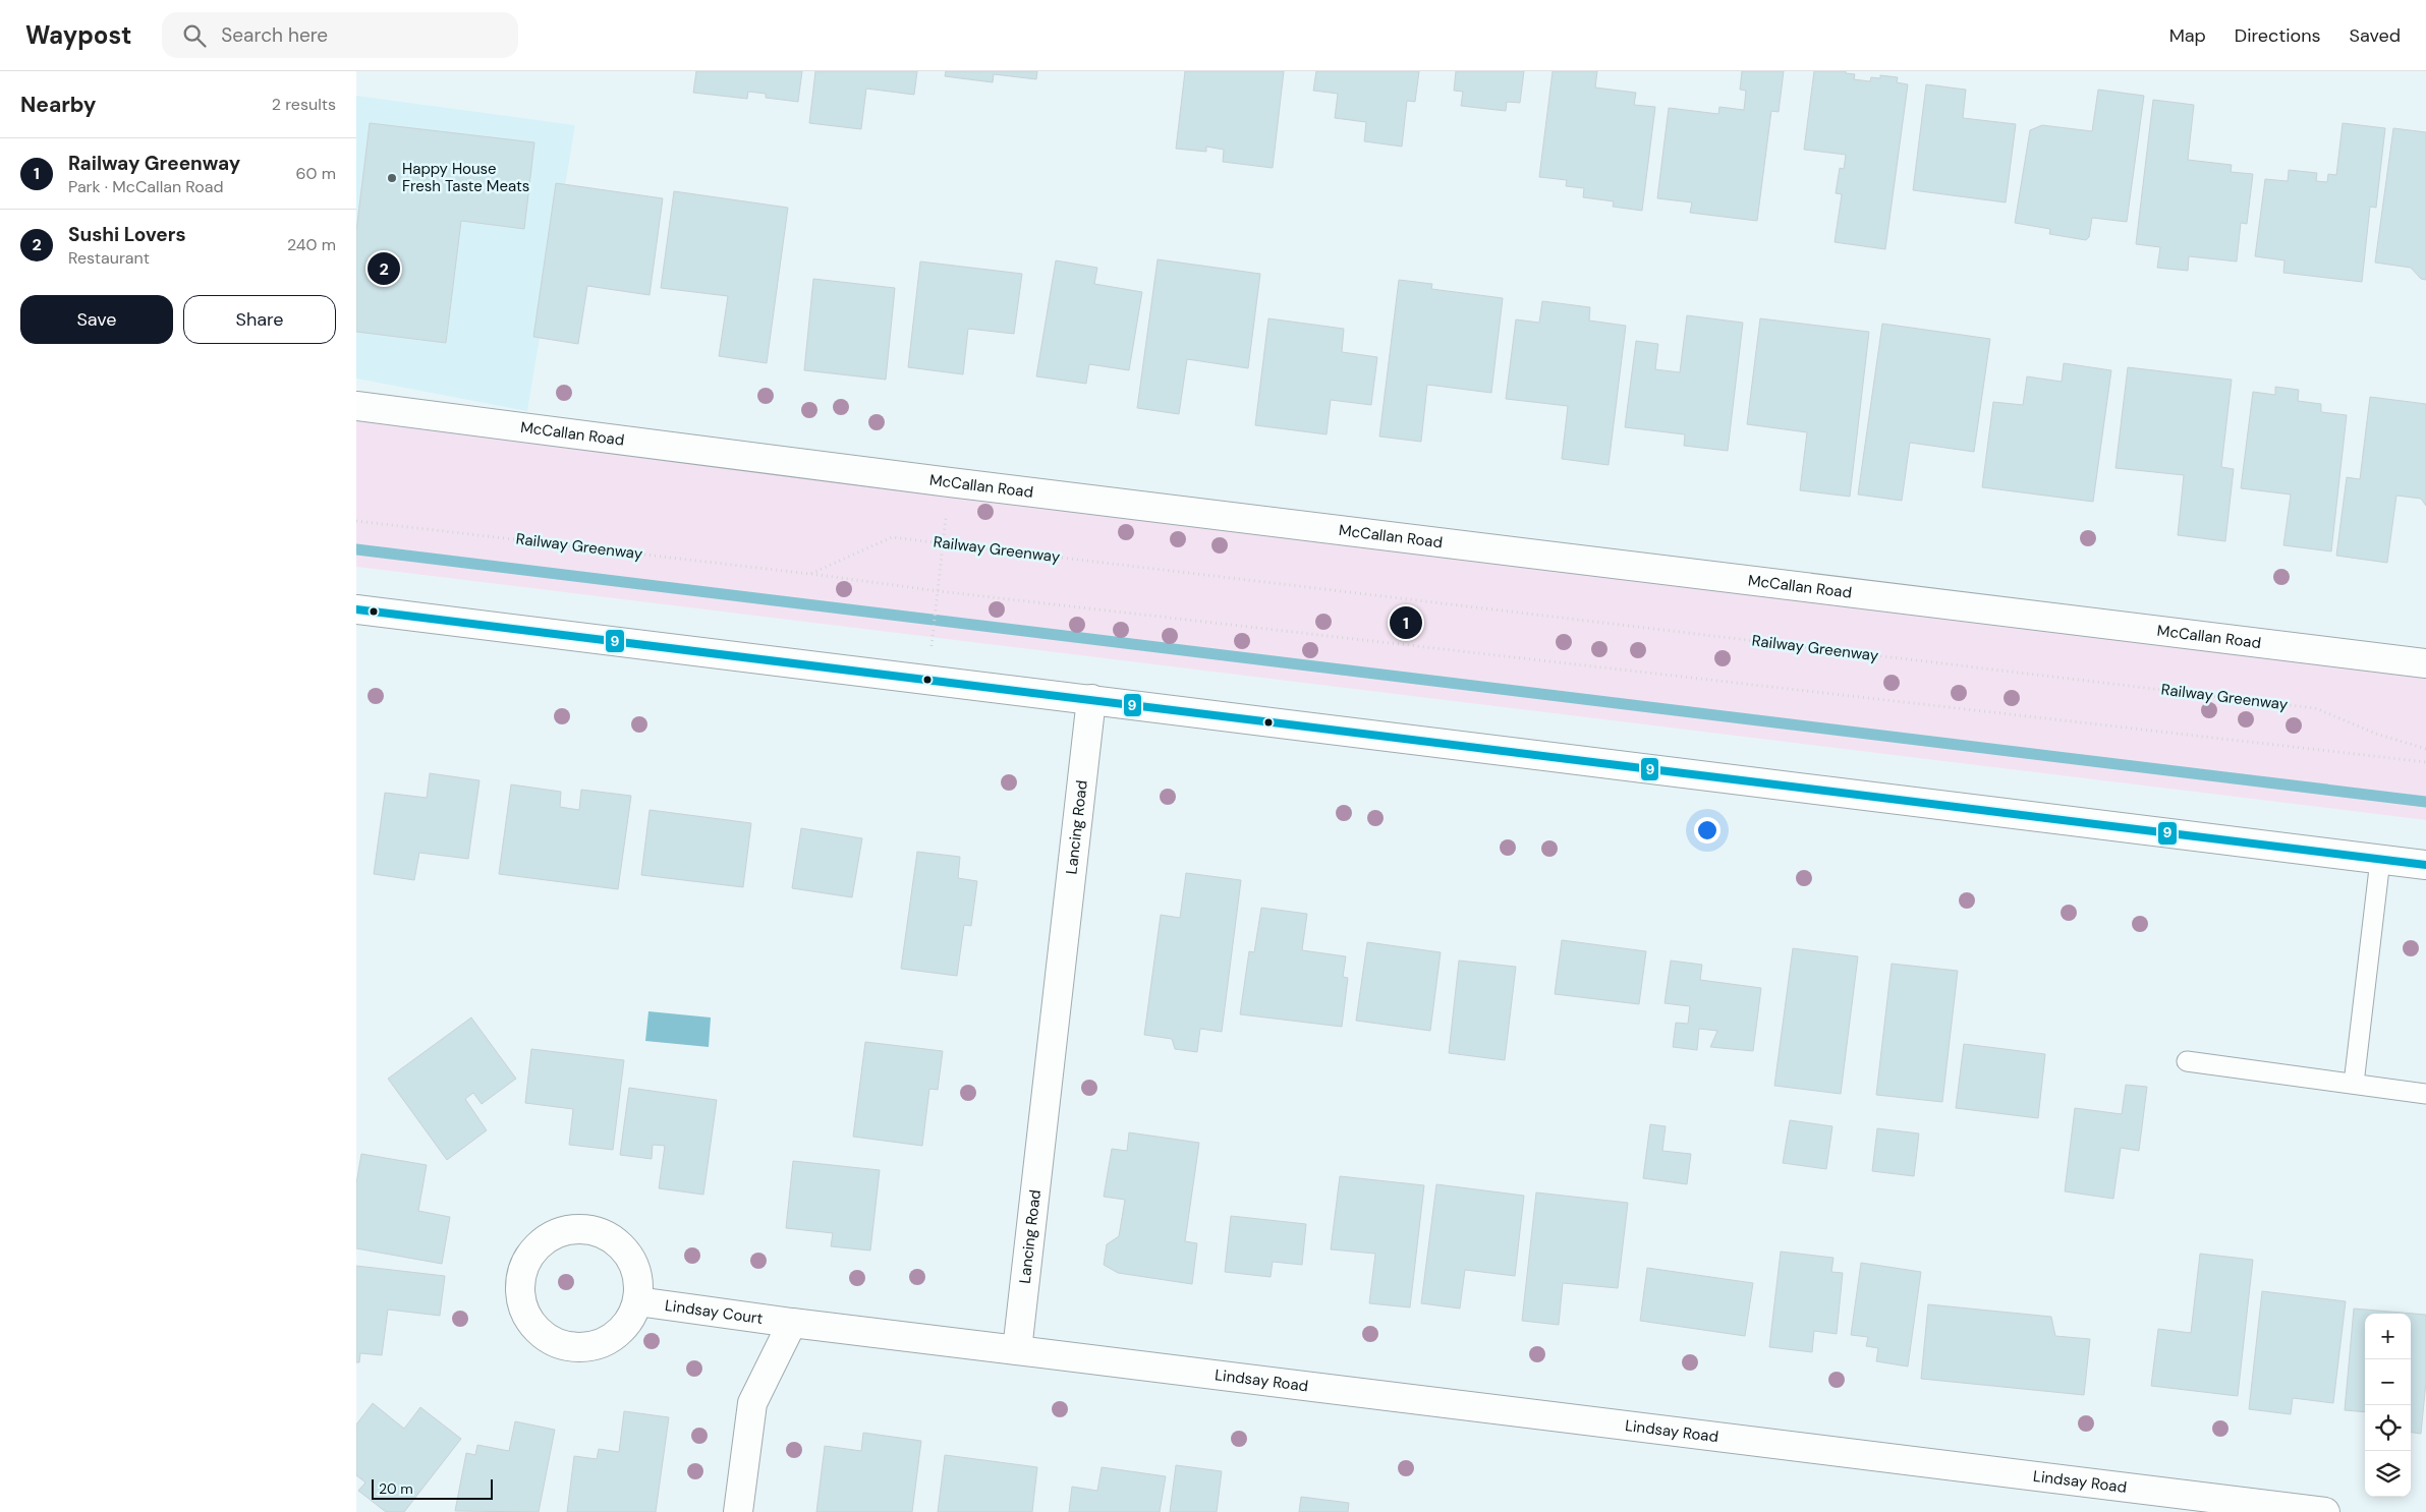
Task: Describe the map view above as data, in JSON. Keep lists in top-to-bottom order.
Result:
{
  "streets": {
    "street": [
      "McCallan Road",
      "Lancing Road",
      "Lindsay Court",
      "Lindsay Road"
    ],
    "path": ["Railway Greenway"]
  },
  "crossings": [
    ["Lancing Road", "Lindsay Road"]
  ],
  "places": ["Happy House Fresh Taste Meats"],
  "lines": ["transit line 9"],
  "scale_bar": "20 m",
  "page": {
    "header": "Waypost",
    "search": "Search here",
    "nav": ["Map", "Directions", "Saved"],
    "heading": ["Nearby", "2 results"],
    "list": [
      {
        "mark": "1",
        "name": "Railway Greenway",
        "note": "Park · McCallan Road",
        "value": "60 m"
      },
      {
        "mark": "2",
        "name": "Sushi Lovers",
        "note": "Restaurant",
        "value": "240 m"
      }
    ],
    "pins": ["2", "1"],
    "buttons": ["Save", "Share"],
    "map_buttons": ["+", "−"],
    "scale": "20 m"
  }
}
